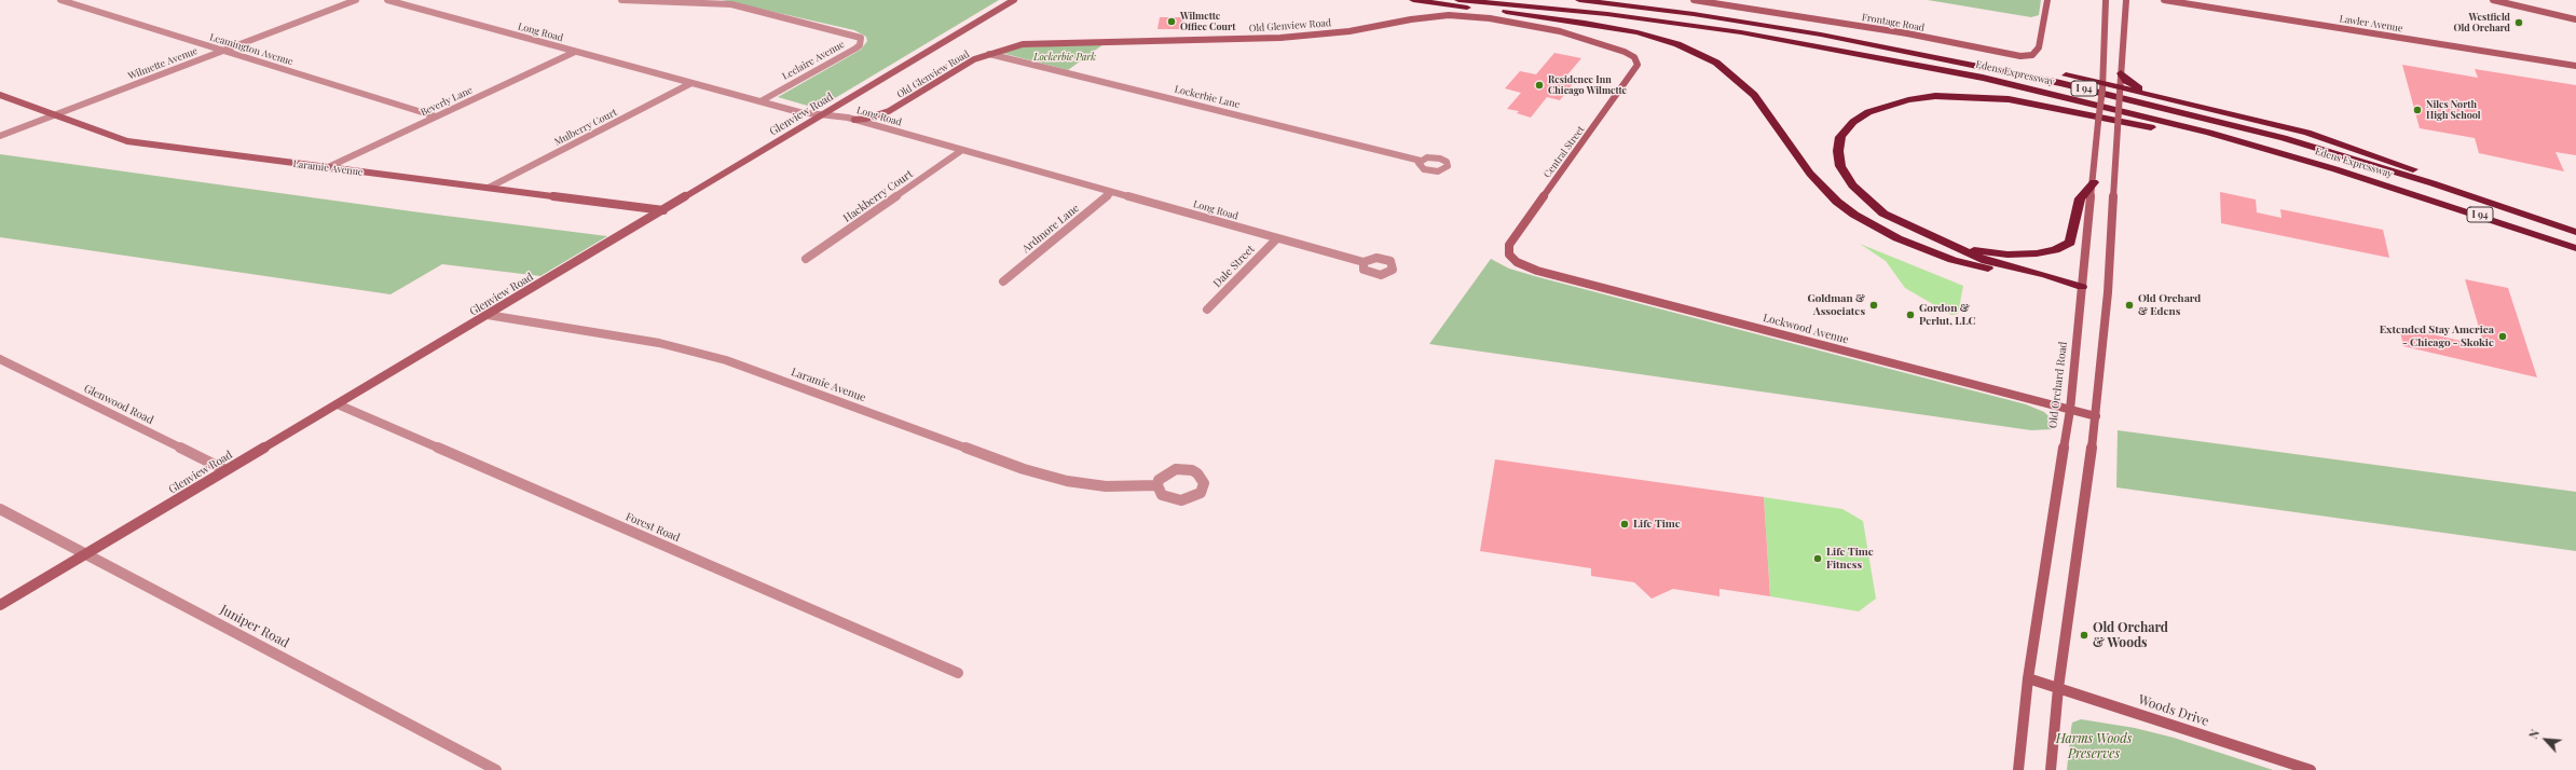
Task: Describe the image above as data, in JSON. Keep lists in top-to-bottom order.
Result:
{
  "streets": {
    "highway": ["Edens Expressway", "I 94"],
    "street": [
      "Frontage Road",
      "Lawler Avenue",
      "Old Glenview Road",
      "Long Road",
      "Leamington Avenue",
      "Leclaire Avenue",
      "Wilmette Avenue",
      "Lockerbie Lane",
      "Beverly Lane",
      "Glenview Road",
      "Mulberry Court",
      "Central Street",
      "Laramie Avenue",
      "Hackberry Court",
      "Ardmore Lane",
      "Dale Street",
      "Lockwood Avenue",
      "Old Orchard Road",
      "Glenwood Road",
      "Forest Road",
      "Juniper Road",
      "Woods Drive"
    ]
  },
  "crossings": [
    ["Old Glenview Road", "Long Road"],
    ["Old Glenview Road", "Lockerbie Lane"],
    ["Old Glenview Road", "Central Street"],
    ["Long Road", "Leclaire Avenue"],
    ["Long Road", "Beverly Lane"],
    ["Long Road", "Glenview Road"],
    ["Long Road", "Mulberry Court"],
    ["Long Road", "Hackberry Court"],
    ["Long Road", "Ardmore Lane"],
    ["Long Road", "Dale Street"],
    ["Leamington Avenue", "Wilmette Avenue"],
    ["Leamington Avenue", "Beverly Lane"],
    ["Wilmette Avenue", "Laramie Avenue"],
    ["Beverly Lane", "Laramie Avenue"],
    ["Glenview Road", "Laramie Avenue"],
    ["Glenview Road", "Glenwood Road"],
    ["Glenview Road", "Forest Road"],
    ["Glenview Road", "Juniper Road"],
    ["Mulberry Court", "Laramie Avenue"],
    ["Central Street", "Lockwood Avenue"],
    ["Lockwood Avenue", "Old Orchard Road"],
    ["Old Orchard Road", "Woods Drive"]
  ],
  "parks": ["Lockerbie Park", "Harms Woods Preserves"],
  "places": [
    "Wilmette Office Court",
    "Westfield Old Orchard",
    "Residence Inn Chicago Wilmette",
    "Niles North High School",
    "Goldman & Associates",
    "Old Orchard & Edens",
    "Gordon & Perlut, LLC",
    "Extended Stay America - Chicago - Skokie",
    "Life Time",
    "Life Time Fitness",
    "Old Orchard & Woods"
  ],
  "north": "top left"
}
